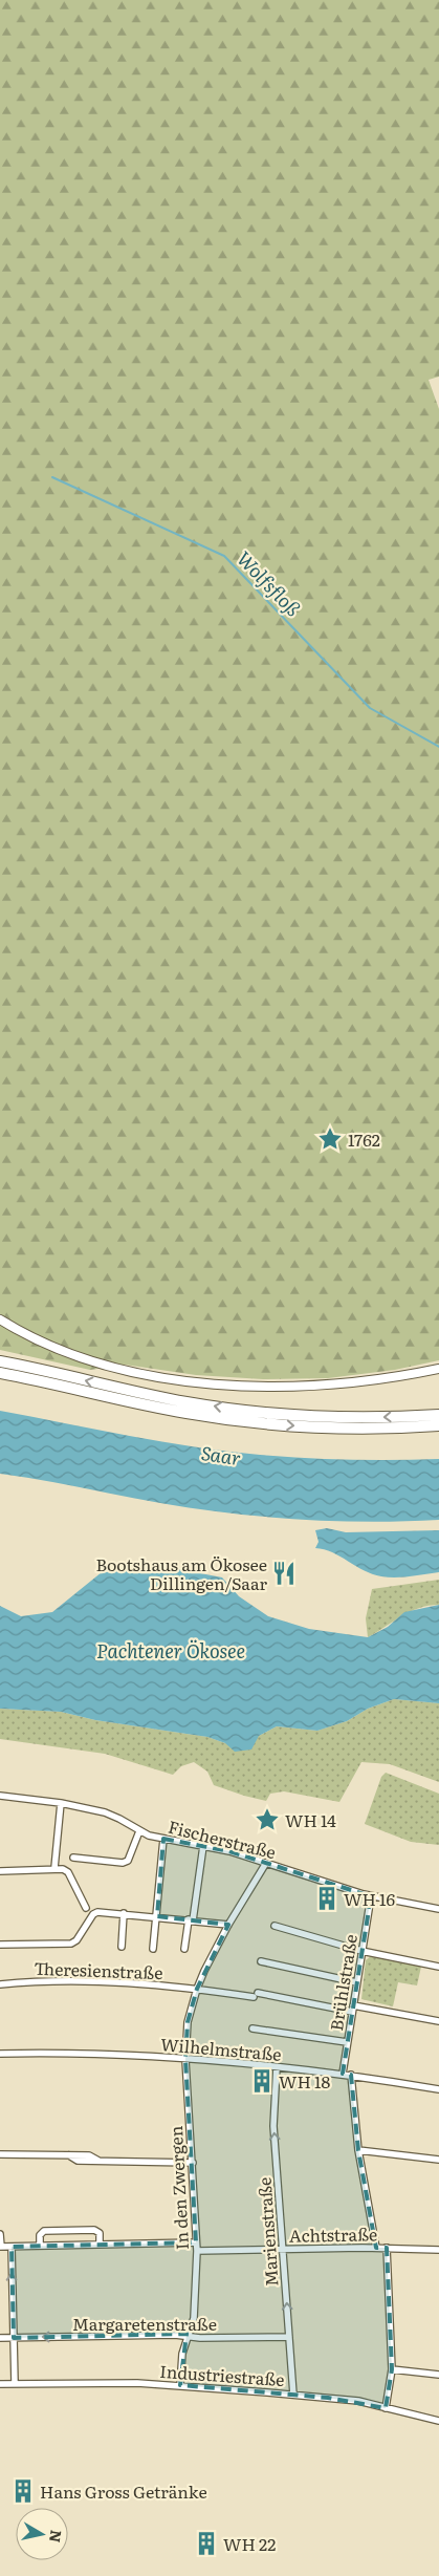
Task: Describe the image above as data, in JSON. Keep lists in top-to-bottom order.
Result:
{
  "streets": {
    "street": [
      "Fischerstraße",
      "Theresienstraße",
      "Brühlstraße",
      "Wilhelmstraße",
      "In den Zwergen",
      "Marienstraße",
      "Achtstraße",
      "Margaretenstraße",
      "Industriestraße"
    ]
  },
  "crossings": [
    ["Fischerstraße", "Brühlstraße"],
    ["Fischerstraße", "In den Zwergen"],
    ["Theresienstraße", "In den Zwergen"],
    ["Brühlstraße", "Wilhelmstraße"],
    ["Wilhelmstraße", "In den Zwergen"],
    ["Wilhelmstraße", "Marienstraße"],
    ["In den Zwergen", "Achtstraße"],
    ["In den Zwergen", "Margaretenstraße"],
    ["In den Zwergen", "Industriestraße"],
    ["Marienstraße", "Achtstraße"],
    ["Marienstraße", "Margaretenstraße"],
    ["Marienstraße", "Industriestraße"]
  ],
  "one_way": ["Marienstraße", "Margaretenstraße"],
  "water": ["Wolfsfloß", "Saar", "Pachtener Ökosee"],
  "places": {
    "place": ["1762", "WH 14"],
    "restaurant": ["Bootshaus am Ökosee Dillingen/Saar"],
    "building": [
      "WH 16",
      "WH 18",
      "Hans Gross Getränke",
      "WH 22"
    ]
  },
  "north": "right"
}
